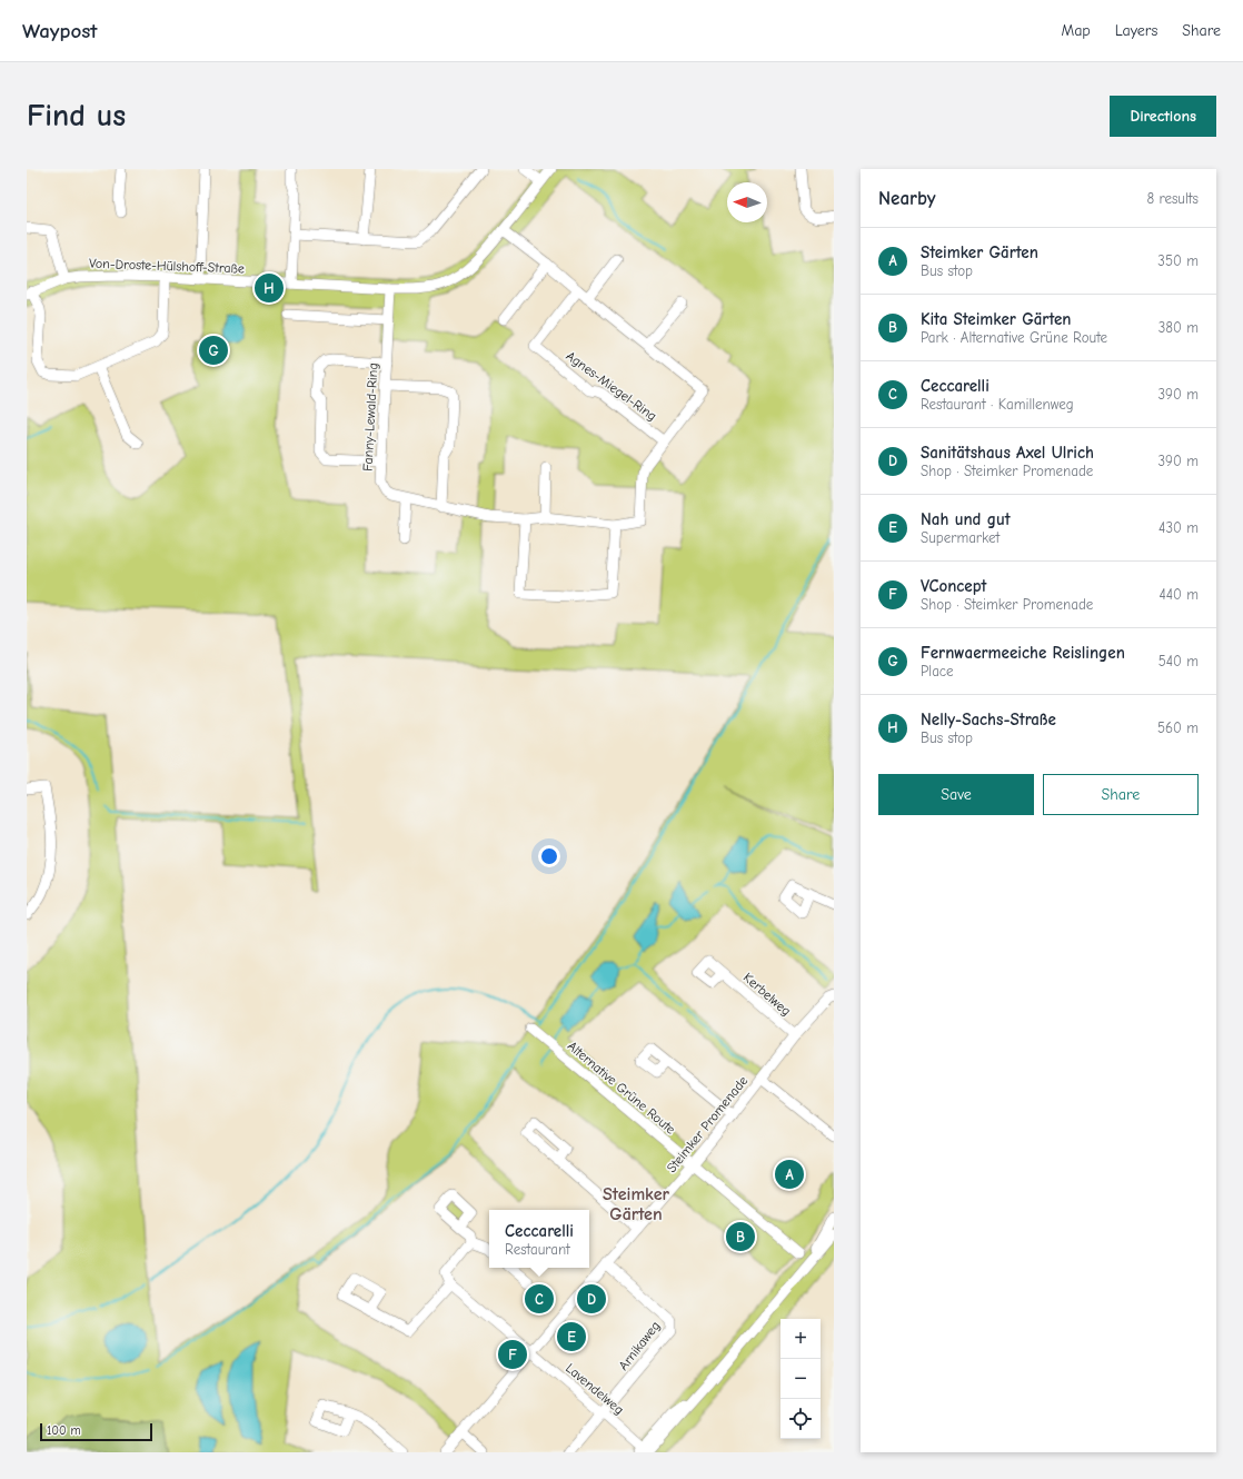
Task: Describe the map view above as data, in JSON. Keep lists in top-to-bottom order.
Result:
{
  "streets": {
    "street": [
      "Von-Droste-Hülshoff-Straße",
      "Agnes-Miegel-Ring",
      "Fanny-Lewald-Ring",
      "Kerbelweg",
      "Alternative Grüne Route",
      "Steimker Promenade",
      "Arnikaweg",
      "Lavendelweg"
    ]
  },
  "crossings": [
    ["Von-Droste-Hülshoff-Straße", "Fanny-Lewald-Ring"],
    ["Agnes-Miegel-Ring", "Fanny-Lewald-Ring"],
    ["Kerbelweg", "Steimker Promenade"],
    ["Alternative Grüne Route", "Steimker Promenade"],
    ["Steimker Promenade", "Arnikaweg"],
    ["Steimker Promenade", "Lavendelweg"],
    ["Arnikaweg", "Lavendelweg"]
  ],
  "districts": ["Steimker Gärten"],
  "scale_bar": "100 m",
  "north": "left",
  "page": {
    "header": "Waypost",
    "nav": ["Map", "Layers", "Share"],
    "buttons": [
      "Directions",
      ["Save", "Share"]
    ],
    "title": "Find us",
    "heading": ["Nearby", "8 results"],
    "list": [
      {
        "mark": "A",
        "name": "Steimker Gärten",
        "note": "Bus stop",
        "value": "350 m"
      },
      {
        "mark": "B",
        "name": "Kita Steimker Gärten",
        "note": "Park · Alternative Grüne Route",
        "value": "380 m"
      },
      {
        "mark": "C",
        "name": "Ceccarelli",
        "note": "Restaurant · Kamillenweg",
        "value": "390 m"
      },
      {
        "mark": "D",
        "name": "Sanitätshaus Axel Ulrich",
        "note": "Shop · Steimker Promenade",
        "value": "390 m"
      },
      {
        "mark": "E",
        "name": "Nah und gut",
        "note": "Supermarket",
        "value": "430 m"
      },
      {
        "mark": "F",
        "name": "VConcept",
        "note": "Shop · Steimker Promenade",
        "value": "440 m"
      },
      {
        "mark": "G",
        "name": "Fernwaermeeiche Reislingen",
        "note": "Place",
        "value": "540 m"
      },
      {
        "mark": "H",
        "name": "Nelly-Sachs-Straße",
        "note": "Bus stop",
        "value": "560 m"
      }
    ],
    "pins": [
      "H",
      "G",
      "A",
      "B",
      "C",
      "D",
      "E",
      "F"
    ],
    "popup": ["Ceccarelli", "Restaurant"],
    "map_buttons": ["+", "−"],
    "scale": "100 m"
  }
}
